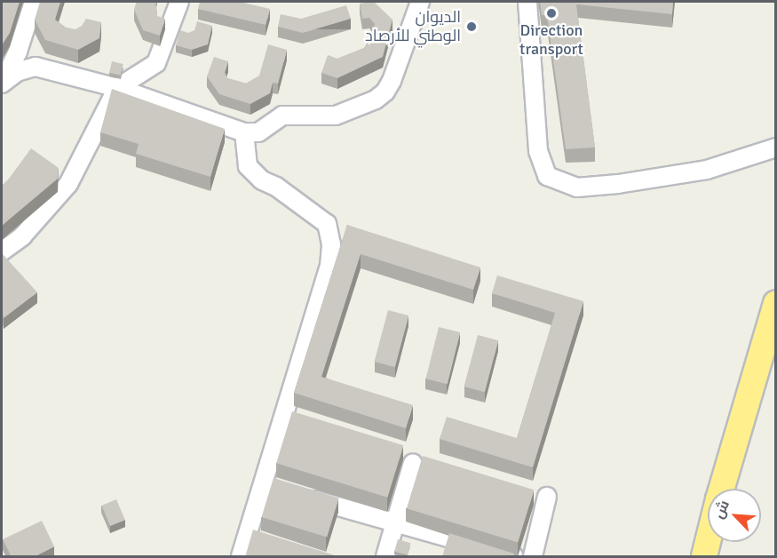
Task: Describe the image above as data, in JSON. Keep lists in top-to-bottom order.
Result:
{
  "places": ["Direction transport", "الديوان الوطني للأرصاد"],
  "north": "top left"
}
